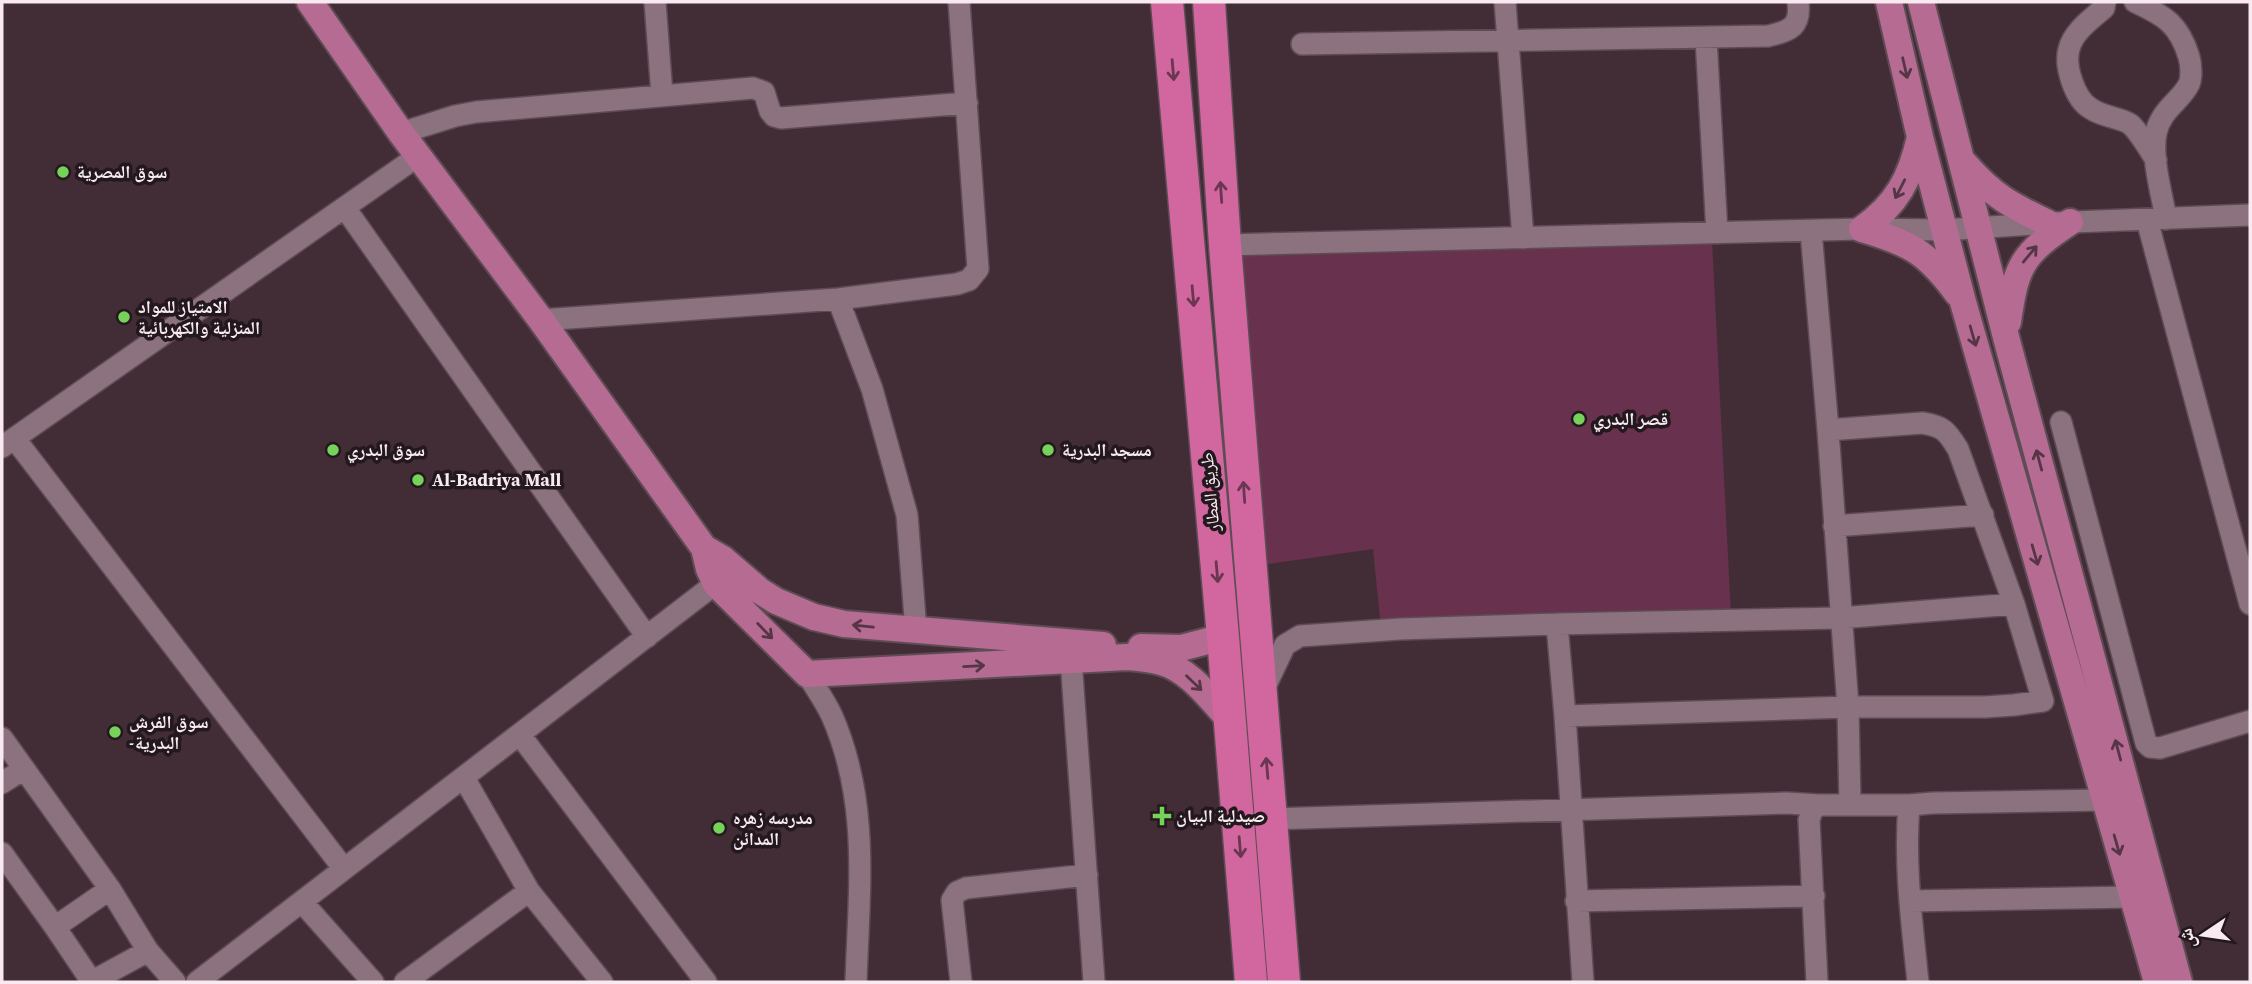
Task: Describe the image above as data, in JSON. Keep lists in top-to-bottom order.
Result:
{
  "streets": {
    "highway": ["طريق المطار"]
  },
  "places": {
    "other": [
      "سوق المصرية",
      "الامتياز للمواد المنزلية والكهربائية",
      "قصر البدري",
      "سوق البدري",
      "مسجد البدرية",
      "Al-Badriya Mall",
      "سوق الفرش -البدرية",
      "مدرسه زهره المدائن"
    ],
    "health": ["صيدلية البيان"]
  },
  "north": "left"
}
